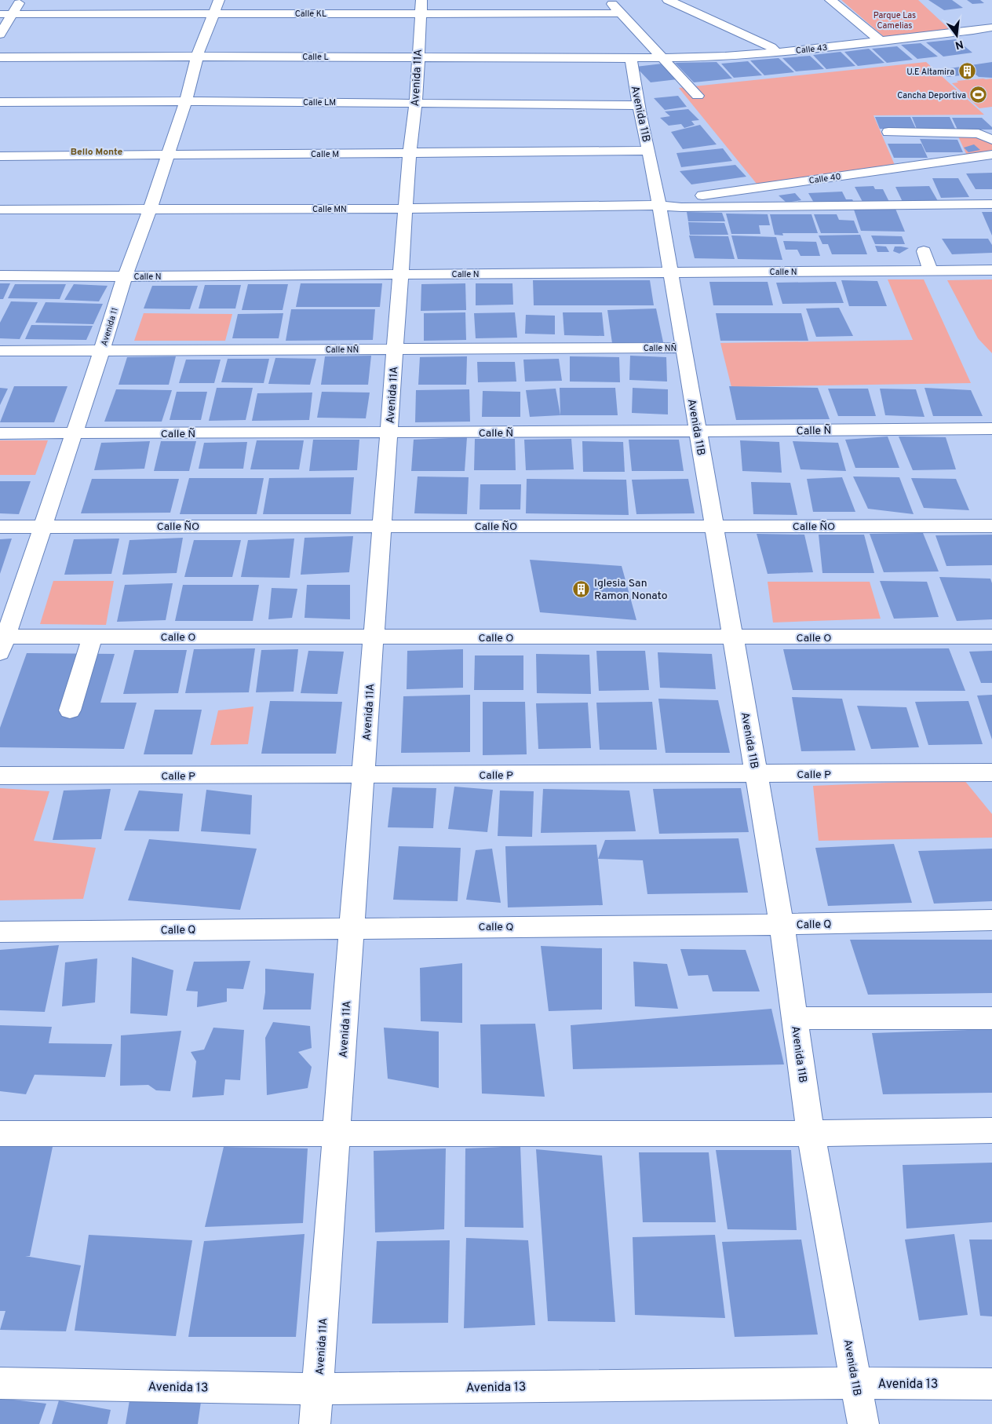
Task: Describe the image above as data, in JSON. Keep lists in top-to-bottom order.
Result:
{
  "streets": {
    "street": [
      "Calle KL",
      "Calle 43",
      "Calle L",
      "Avenida 11A",
      "Calle LM",
      "Avenida 11B",
      "Calle M",
      "Calle 40",
      "Calle MN",
      "Calle N",
      "Avenida 11",
      "Calle NÑ",
      "Calle Ñ",
      "Calle ÑO",
      "Calle O",
      "Calle P",
      "Calle Q",
      "Avenida 13"
    ]
  },
  "crossings": [
    ["Calle KL", "Avenida 11A"],
    ["Calle KL", "Avenida 11"],
    ["Calle 43", "Calle L"],
    ["Calle 43", "Avenida 11B"],
    ["Calle L", "Avenida 11A"],
    ["Calle L", "Avenida 11B"],
    ["Calle L", "Avenida 11"],
    ["Avenida 11A", "Calle LM"],
    ["Avenida 11A", "Calle M"],
    ["Avenida 11A", "Calle MN"],
    ["Avenida 11A", "Calle N"],
    ["Avenida 11A", "Calle NÑ"],
    ["Avenida 11A", "Calle Ñ"],
    ["Avenida 11A", "Calle ÑO"],
    ["Avenida 11A", "Calle O"],
    ["Avenida 11A", "Calle P"],
    ["Avenida 11A", "Calle Q"],
    ["Avenida 11A", "Avenida 13"],
    ["Calle LM", "Avenida 11B"],
    ["Calle LM", "Avenida 11"],
    ["Avenida 11B", "Calle M"],
    ["Avenida 11B", "Calle 40"],
    ["Avenida 11B", "Calle MN"],
    ["Avenida 11B", "Calle N"],
    ["Avenida 11B", "Calle NÑ"],
    ["Avenida 11B", "Calle Ñ"],
    ["Avenida 11B", "Calle ÑO"],
    ["Avenida 11B", "Calle O"],
    ["Avenida 11B", "Calle P"],
    ["Avenida 11B", "Calle Q"],
    ["Avenida 11B", "Avenida 13"],
    ["Calle M", "Avenida 11"],
    ["Calle 40", "Calle MN"],
    ["Calle MN", "Avenida 11"],
    ["Calle N", "Avenida 11"],
    ["Avenida 11", "Calle NÑ"],
    ["Avenida 11", "Calle Ñ"],
    ["Avenida 11", "Calle ÑO"],
    ["Avenida 11", "Calle O"]
  ],
  "districts": ["Bello Monte"],
  "parks": ["Parque Las Camelias"],
  "places": {
    "building": ["U.E Altamira", "Iglesia San Ramon Nonato"],
    "sports": ["Cancha Deportiva"]
  },
  "north": "bottom"
}
